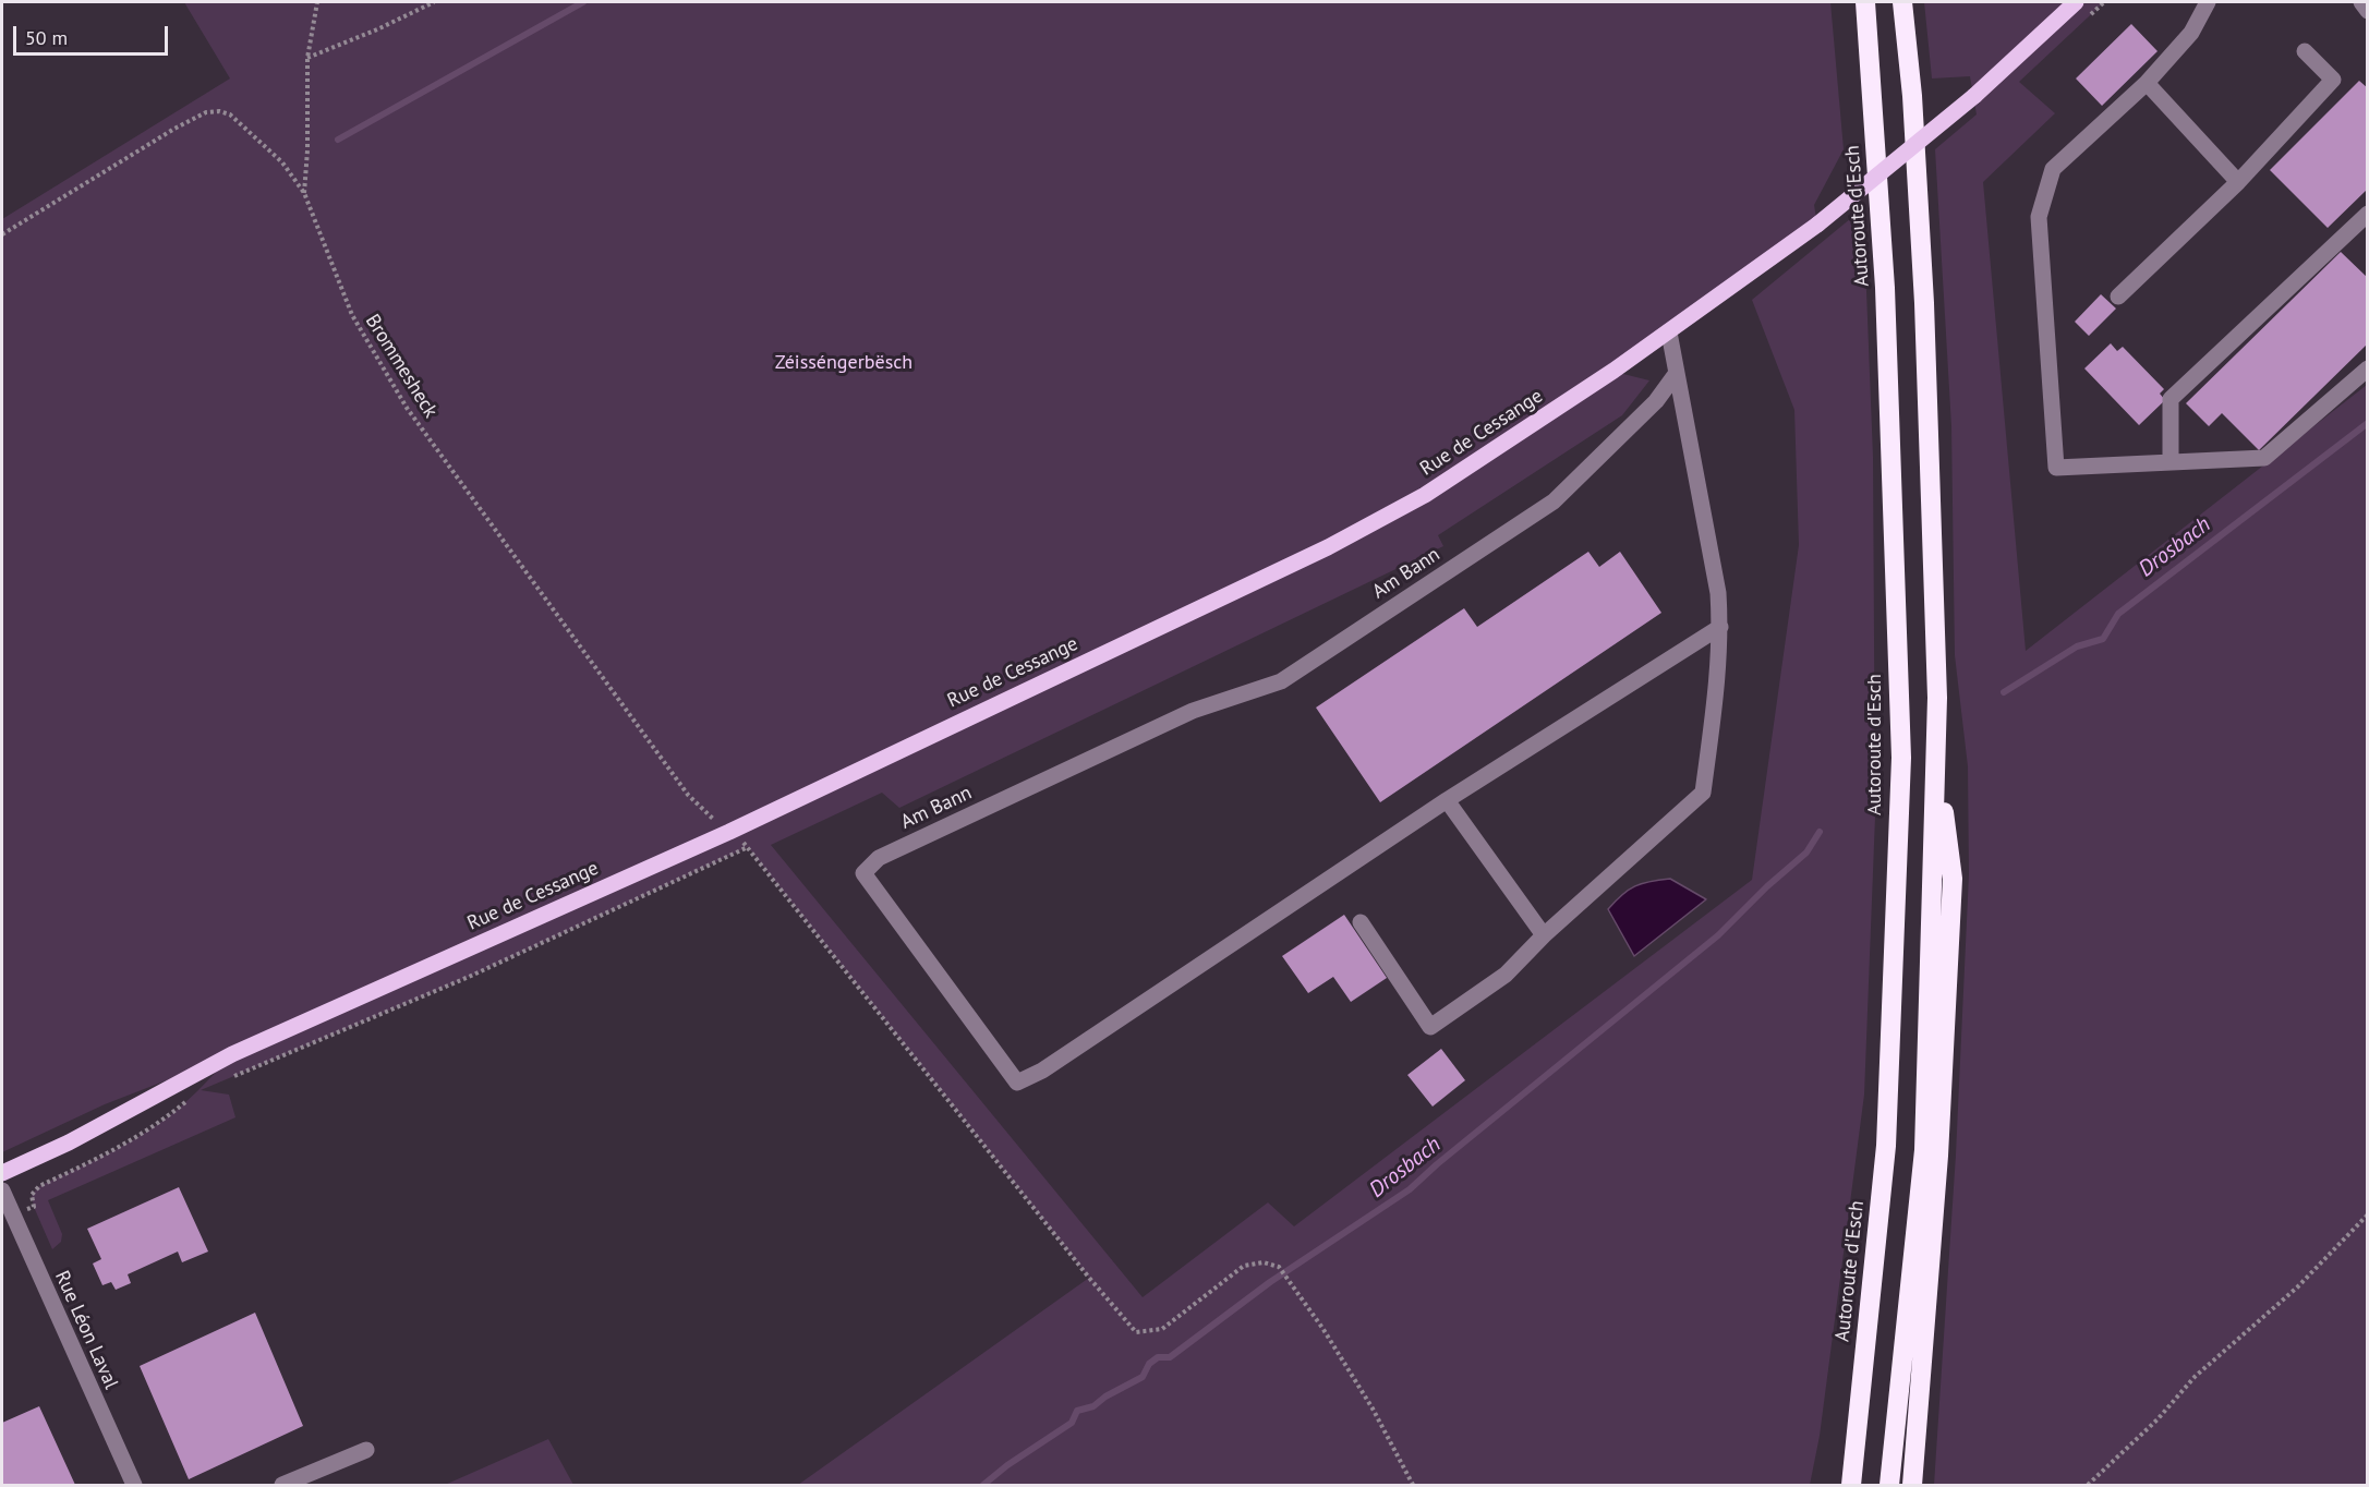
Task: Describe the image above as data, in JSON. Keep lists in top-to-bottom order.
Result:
{
  "streets": {
    "highway": ["Autoroute d'Esch"],
    "main road": ["Rue de Cessange"],
    "street": ["Am Bann", "Rue Léon Laval"],
    "path": ["Brommesheck"]
  },
  "crossings": [
    ["Brommesheck", "Rue de Cessange"]
  ],
  "water": ["Drosbach"],
  "parks": ["Zéisséngerbësch"],
  "scale_bar": "50 m"
}
